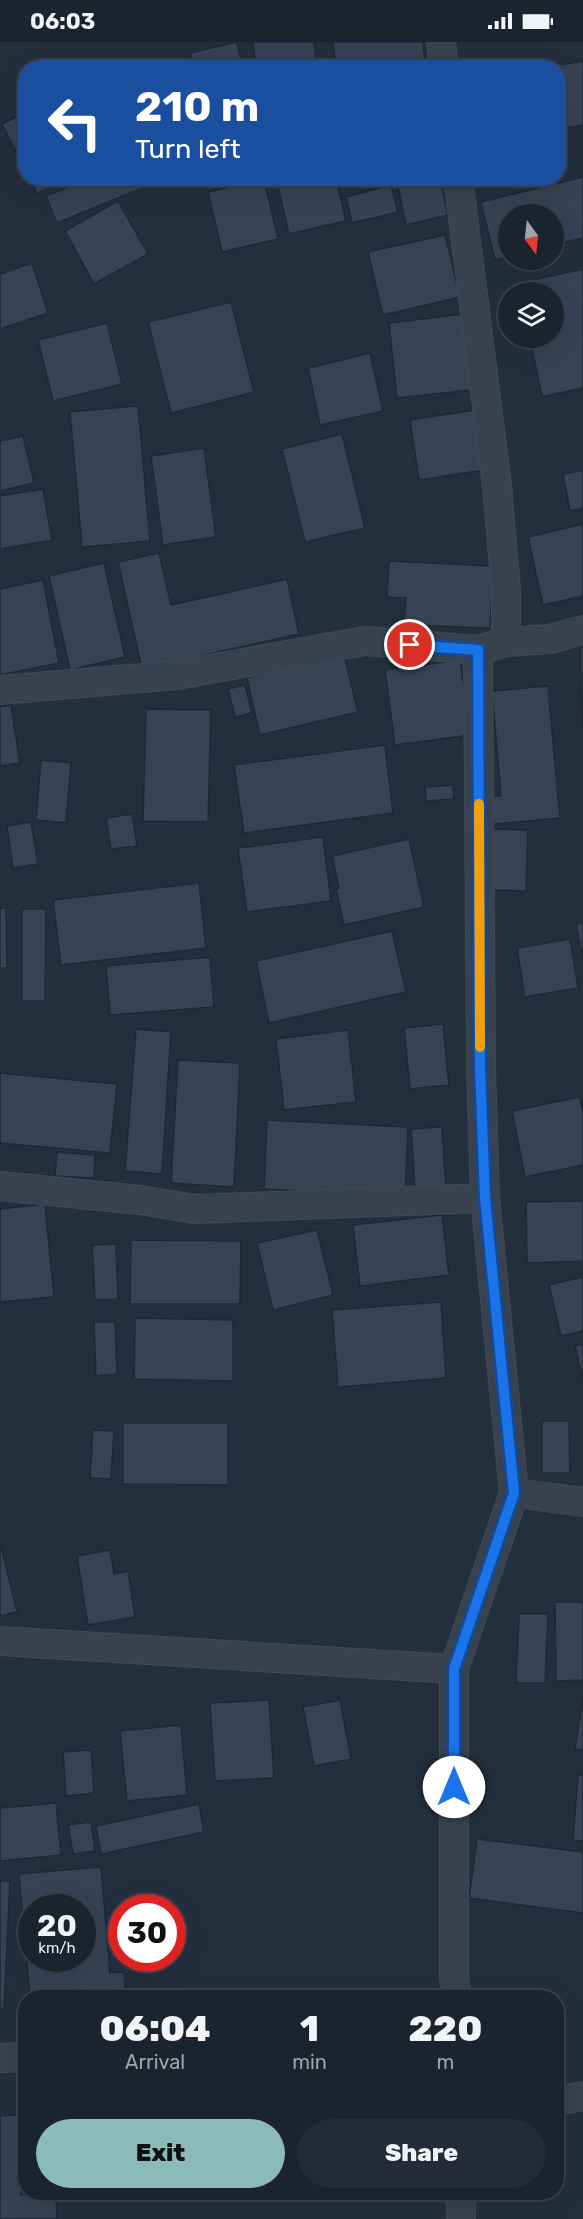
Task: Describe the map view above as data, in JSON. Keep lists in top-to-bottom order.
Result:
{
  "north": "bottom",
  "page": {
    "status": "06:03",
    "turn": ["210 m", "Turn left"],
    "speed": "20 km/h",
    "limit": "30",
    "eta": [
      "06:04",
      "Arrival",
      "1",
      "min",
      "220",
      "m"
    ],
    "buttons": ["Exit", "Share"]
  }
}
